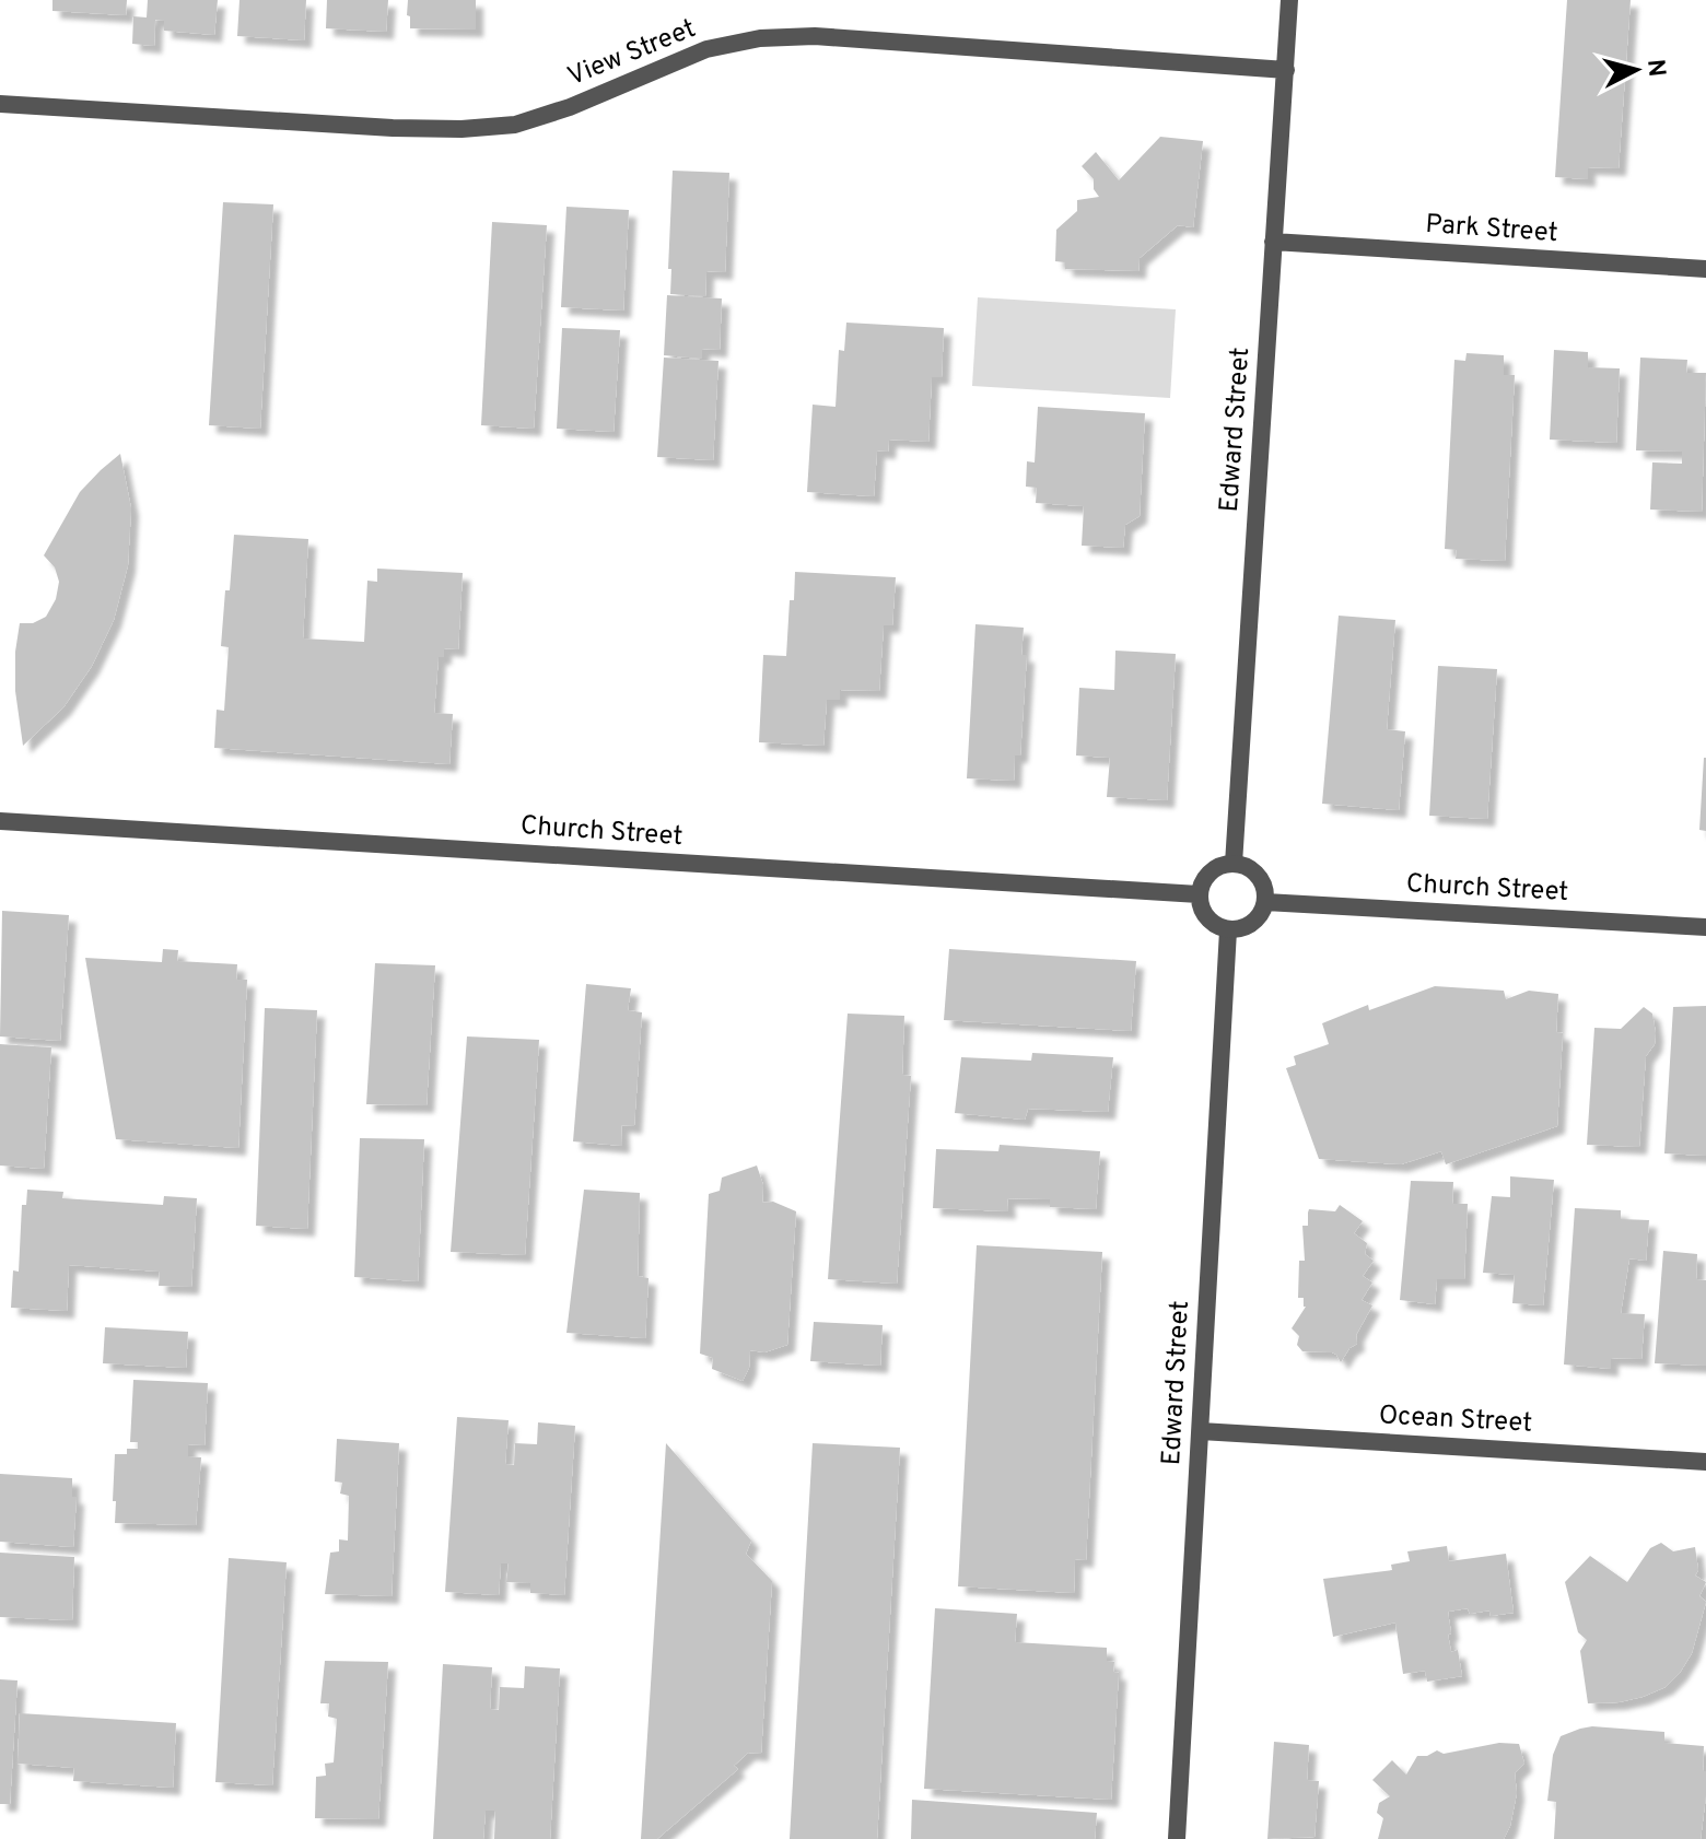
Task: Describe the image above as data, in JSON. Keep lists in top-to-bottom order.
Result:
{
  "streets": {
    "street": [
      "View Street",
      "Park Street",
      "Edward Street",
      "Church Street",
      "Ocean Street"
    ]
  },
  "crossings": [
    ["View Street", "Edward Street"],
    ["Park Street", "Edward Street"],
    ["Edward Street", "Church Street"],
    ["Edward Street", "Ocean Street"]
  ],
  "north": "right"
}
